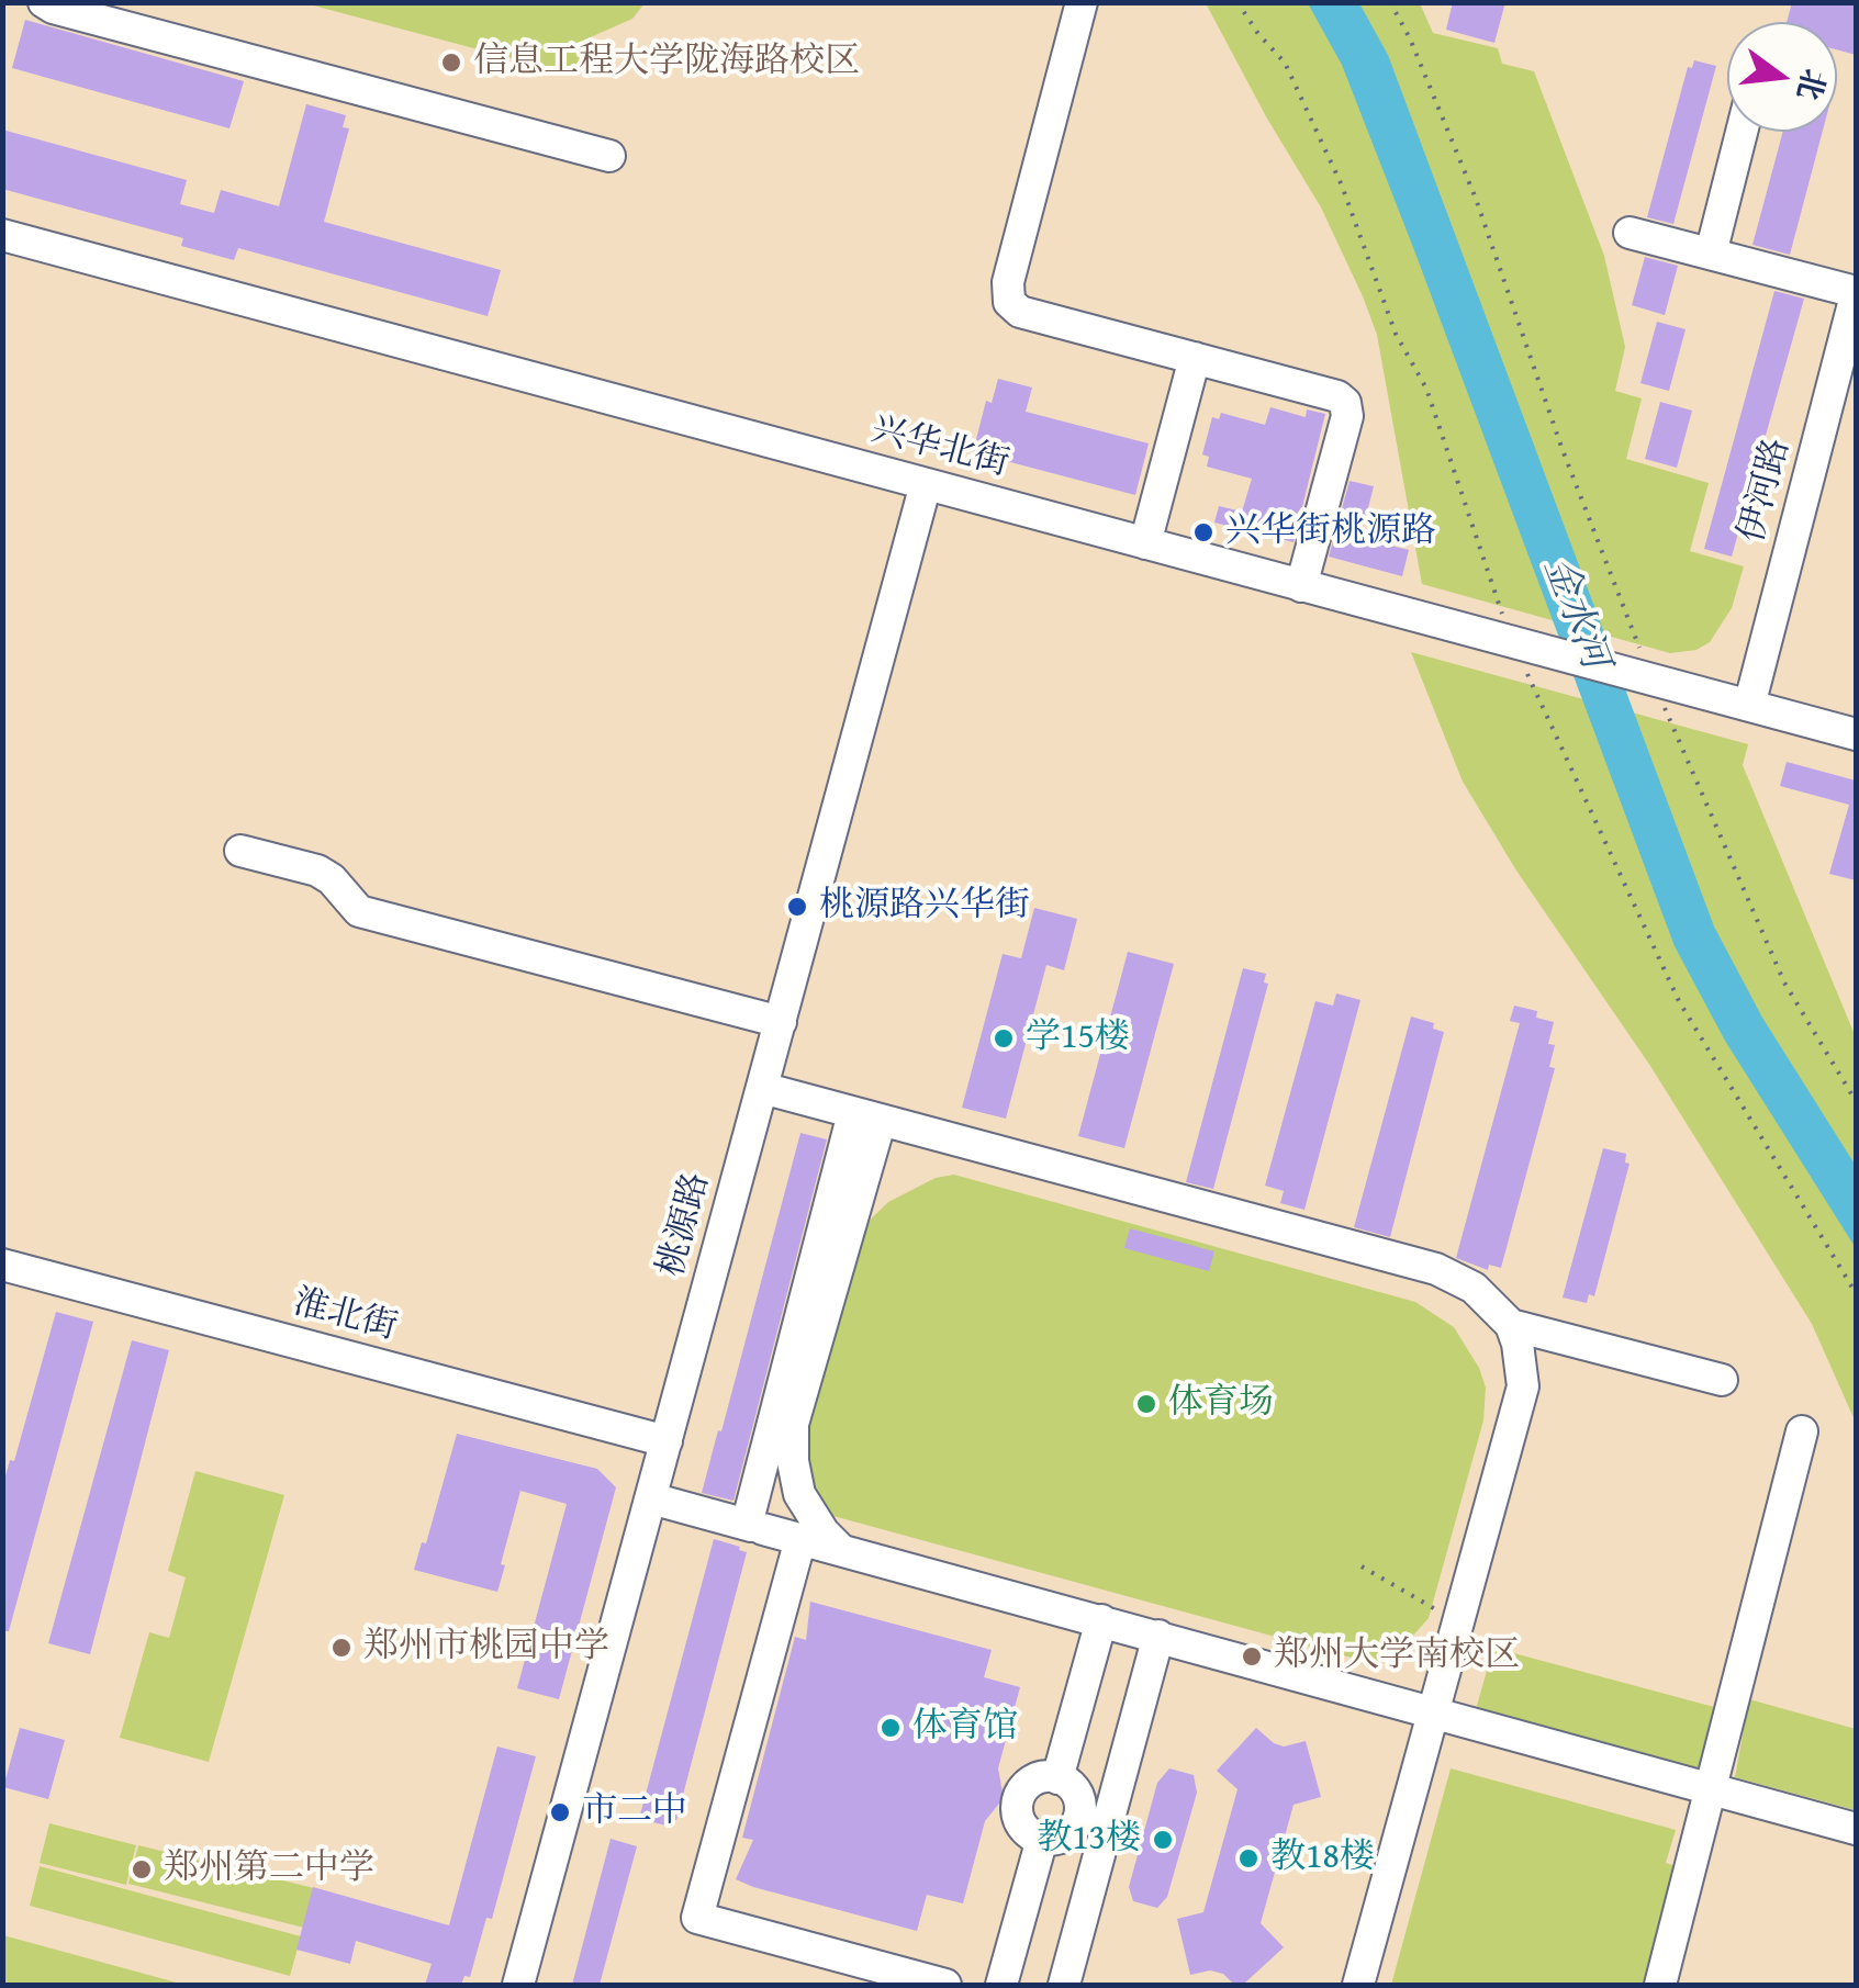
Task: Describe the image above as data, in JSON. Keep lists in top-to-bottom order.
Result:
{
  "streets": {
    "street": [
      "兴华北街",
      "伊河路",
      "桃源路",
      "淮北街"
    ]
  },
  "crossings": [
    ["兴华北街", "伊河路"],
    ["兴华北街", "桃源路"],
    ["桃源路", "淮北街"]
  ],
  "water": ["金水河"],
  "places": [
    "信息工程大学陇海路校区",
    "兴华街桃源路",
    "桃源路兴华街",
    "学15楼",
    "体育场",
    "郑州市桃园中学",
    "郑州大学南校区",
    "体育馆",
    "市二中",
    "教13楼",
    "教18楼",
    "郑州第二中学"
  ],
  "north": "right"
}
